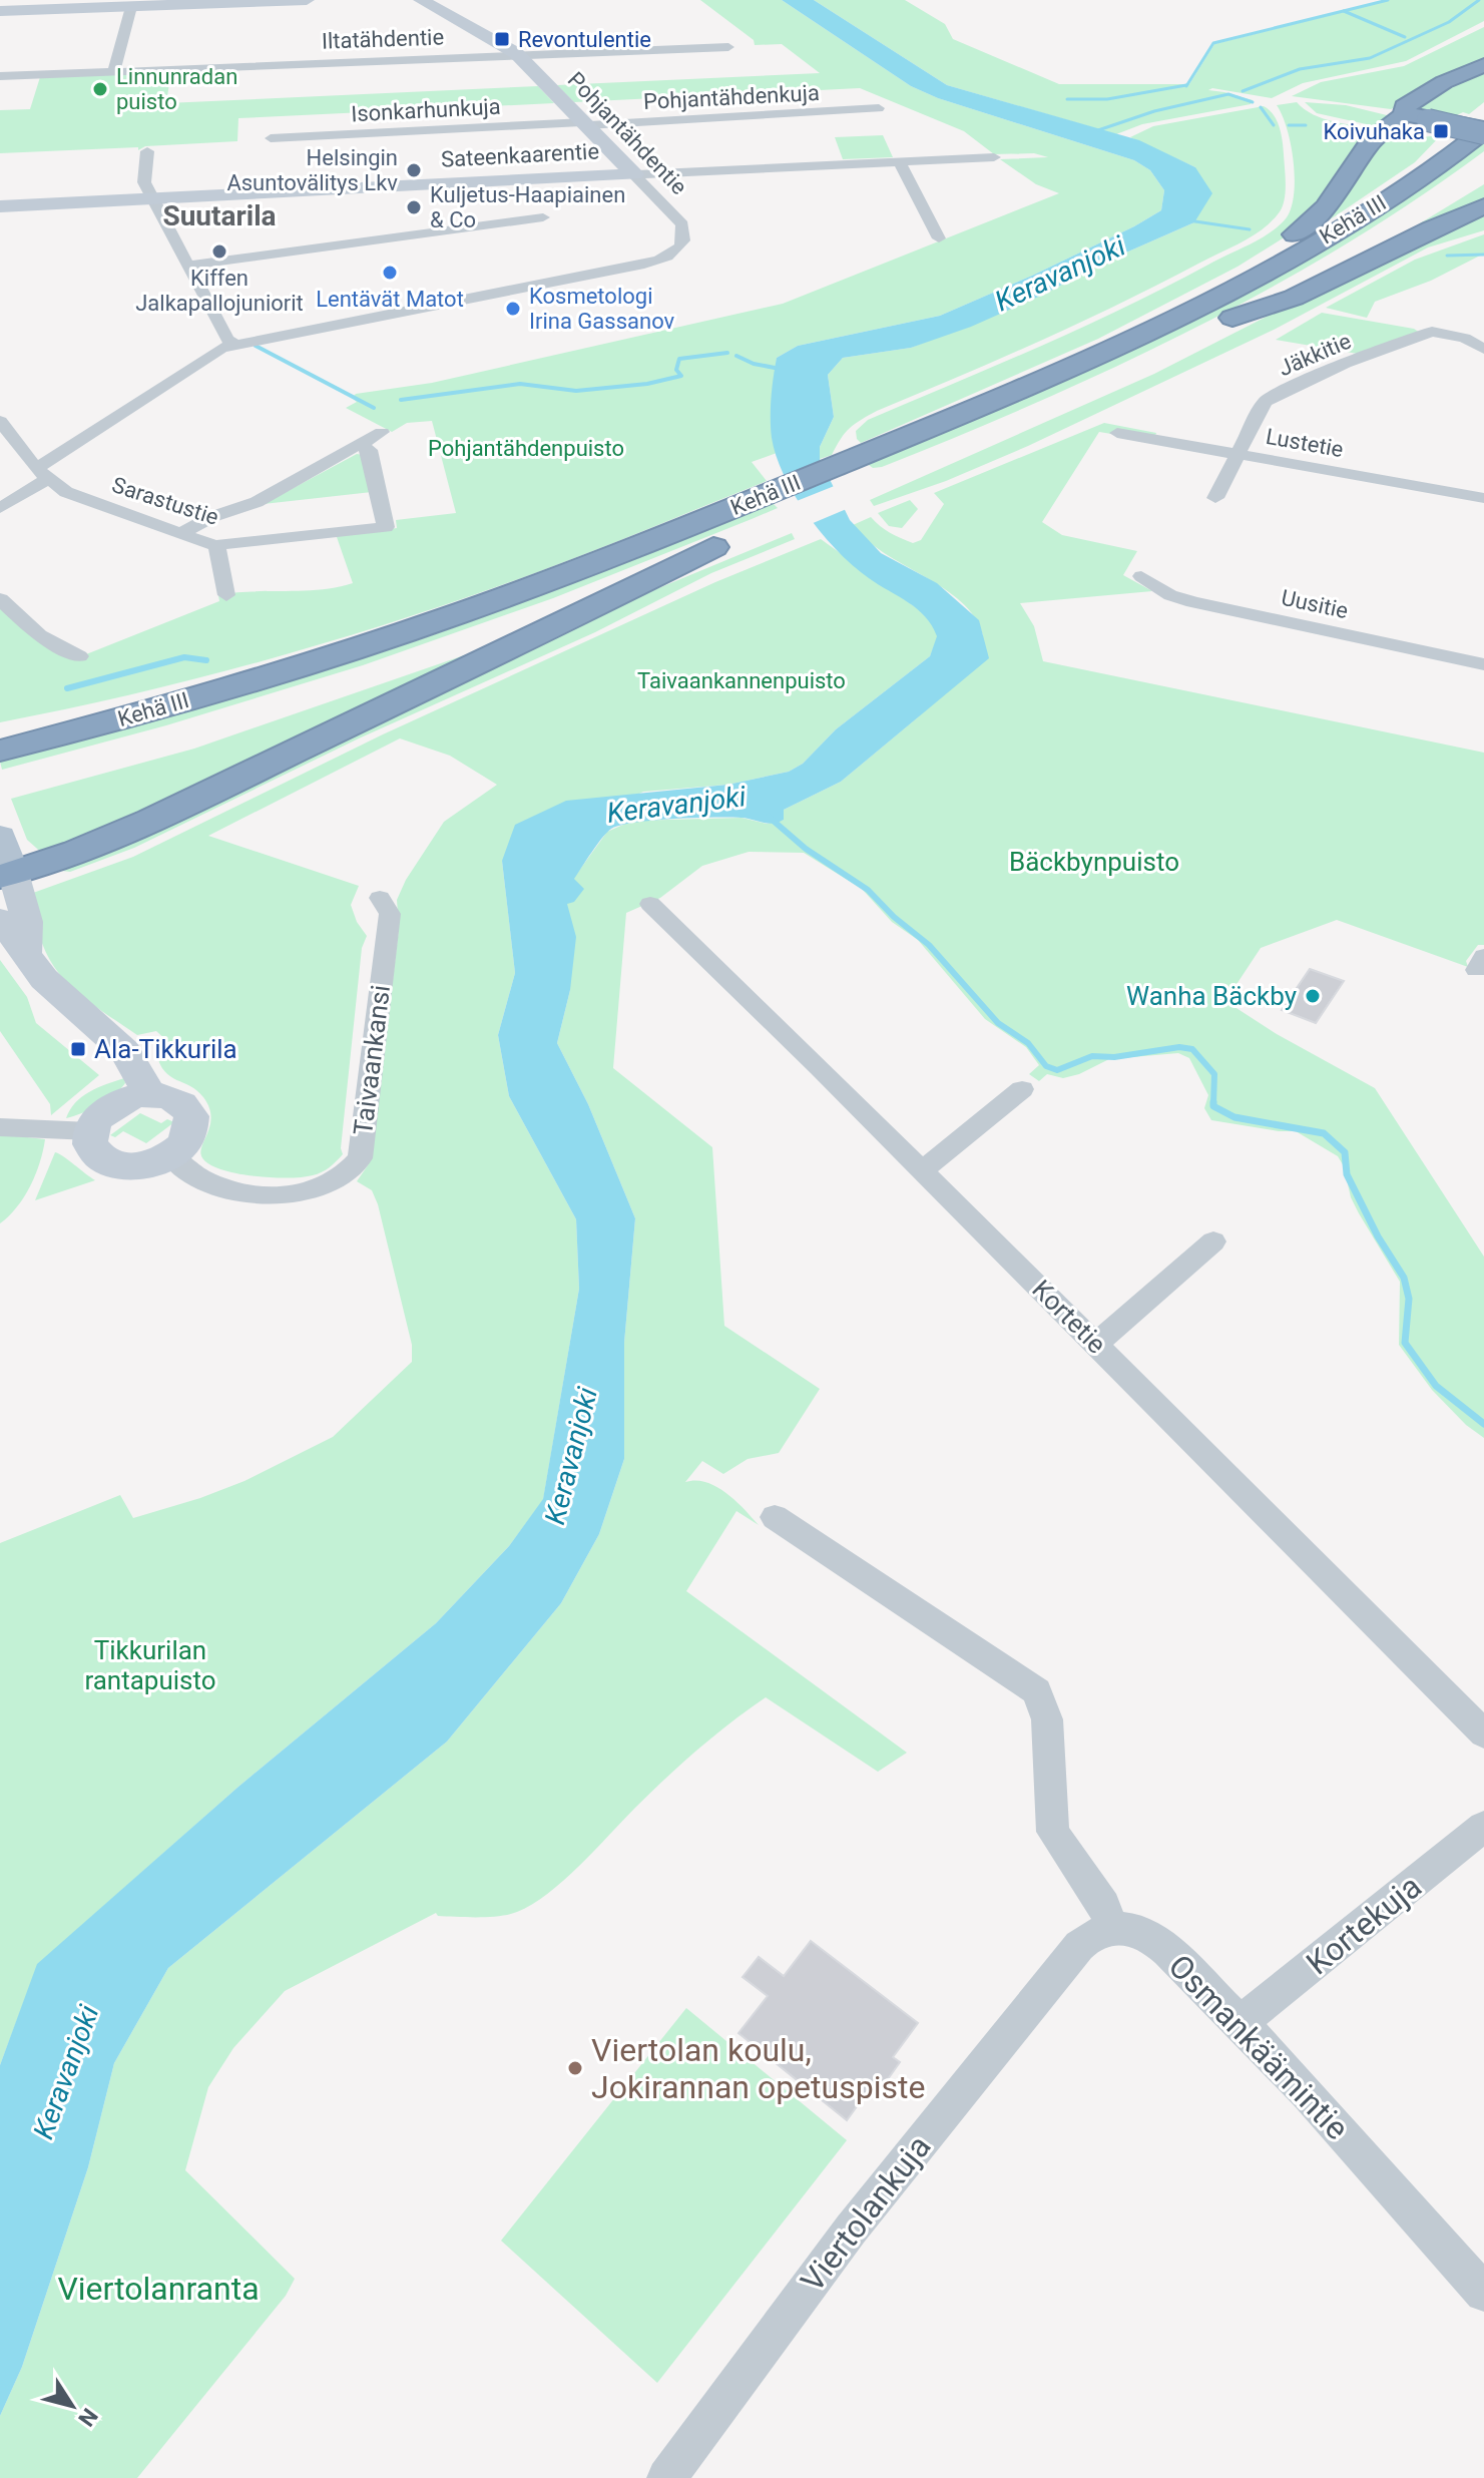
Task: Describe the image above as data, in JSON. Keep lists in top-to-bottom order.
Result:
{
  "streets": {
    "highway": ["Kehä III"],
    "street": [
      "Iltatähdentie",
      "Pohjantähdenkuja",
      "Isonkarhunkuja",
      "Pohjantähdentie",
      "Sateenkaarentie",
      "Jäkkitie",
      "Lustetie",
      "Sarastustie",
      "Uusitie",
      "Taivaankansi",
      "Kortetie",
      "Kortekuja",
      "Osmankäämintie",
      "Viertolankuja"
    ]
  },
  "crossings": [
    ["Iltatähdentie", "Pohjantähdentie"],
    ["Pohjantähdenkuja", "Isonkarhunkuja"],
    ["Pohjantähdenkuja", "Pohjantähdentie"],
    ["Isonkarhunkuja", "Pohjantähdentie"],
    ["Pohjantähdentie", "Sateenkaarentie"],
    ["Pohjantähdentie", "Sarastustie"],
    ["Jäkkitie", "Lustetie"],
    ["Kortekuja", "Osmankäämintie"],
    ["Osmankäämintie", "Viertolankuja"]
  ],
  "districts": ["Suutarila"],
  "water": ["Keravanjoki"],
  "parks": [
    "Pohjantähdenpuisto",
    "Taivaankannenpuisto",
    "Bäckbynpuisto",
    "Tikkurilan rantapuisto",
    "Viertolanranta"
  ],
  "places": {
    "transit": ["Revontulentie", "Koivuhaka", "Ala-Tikkurila"],
    "other": [
      "Linnunradan puisto",
      "Helsingin Asuntovälitys Lkv",
      "Kuljetus-Haapiainen & Co",
      "Kiffen Jalkapallojuniorit",
      "Lentävät Matot",
      "Kosmetologi Irina Gassanov",
      "Wanha Bäckby",
      "Viertolan koulu, Jokirannan opetuspiste"
    ]
  },
  "north": "bottom right"
}
